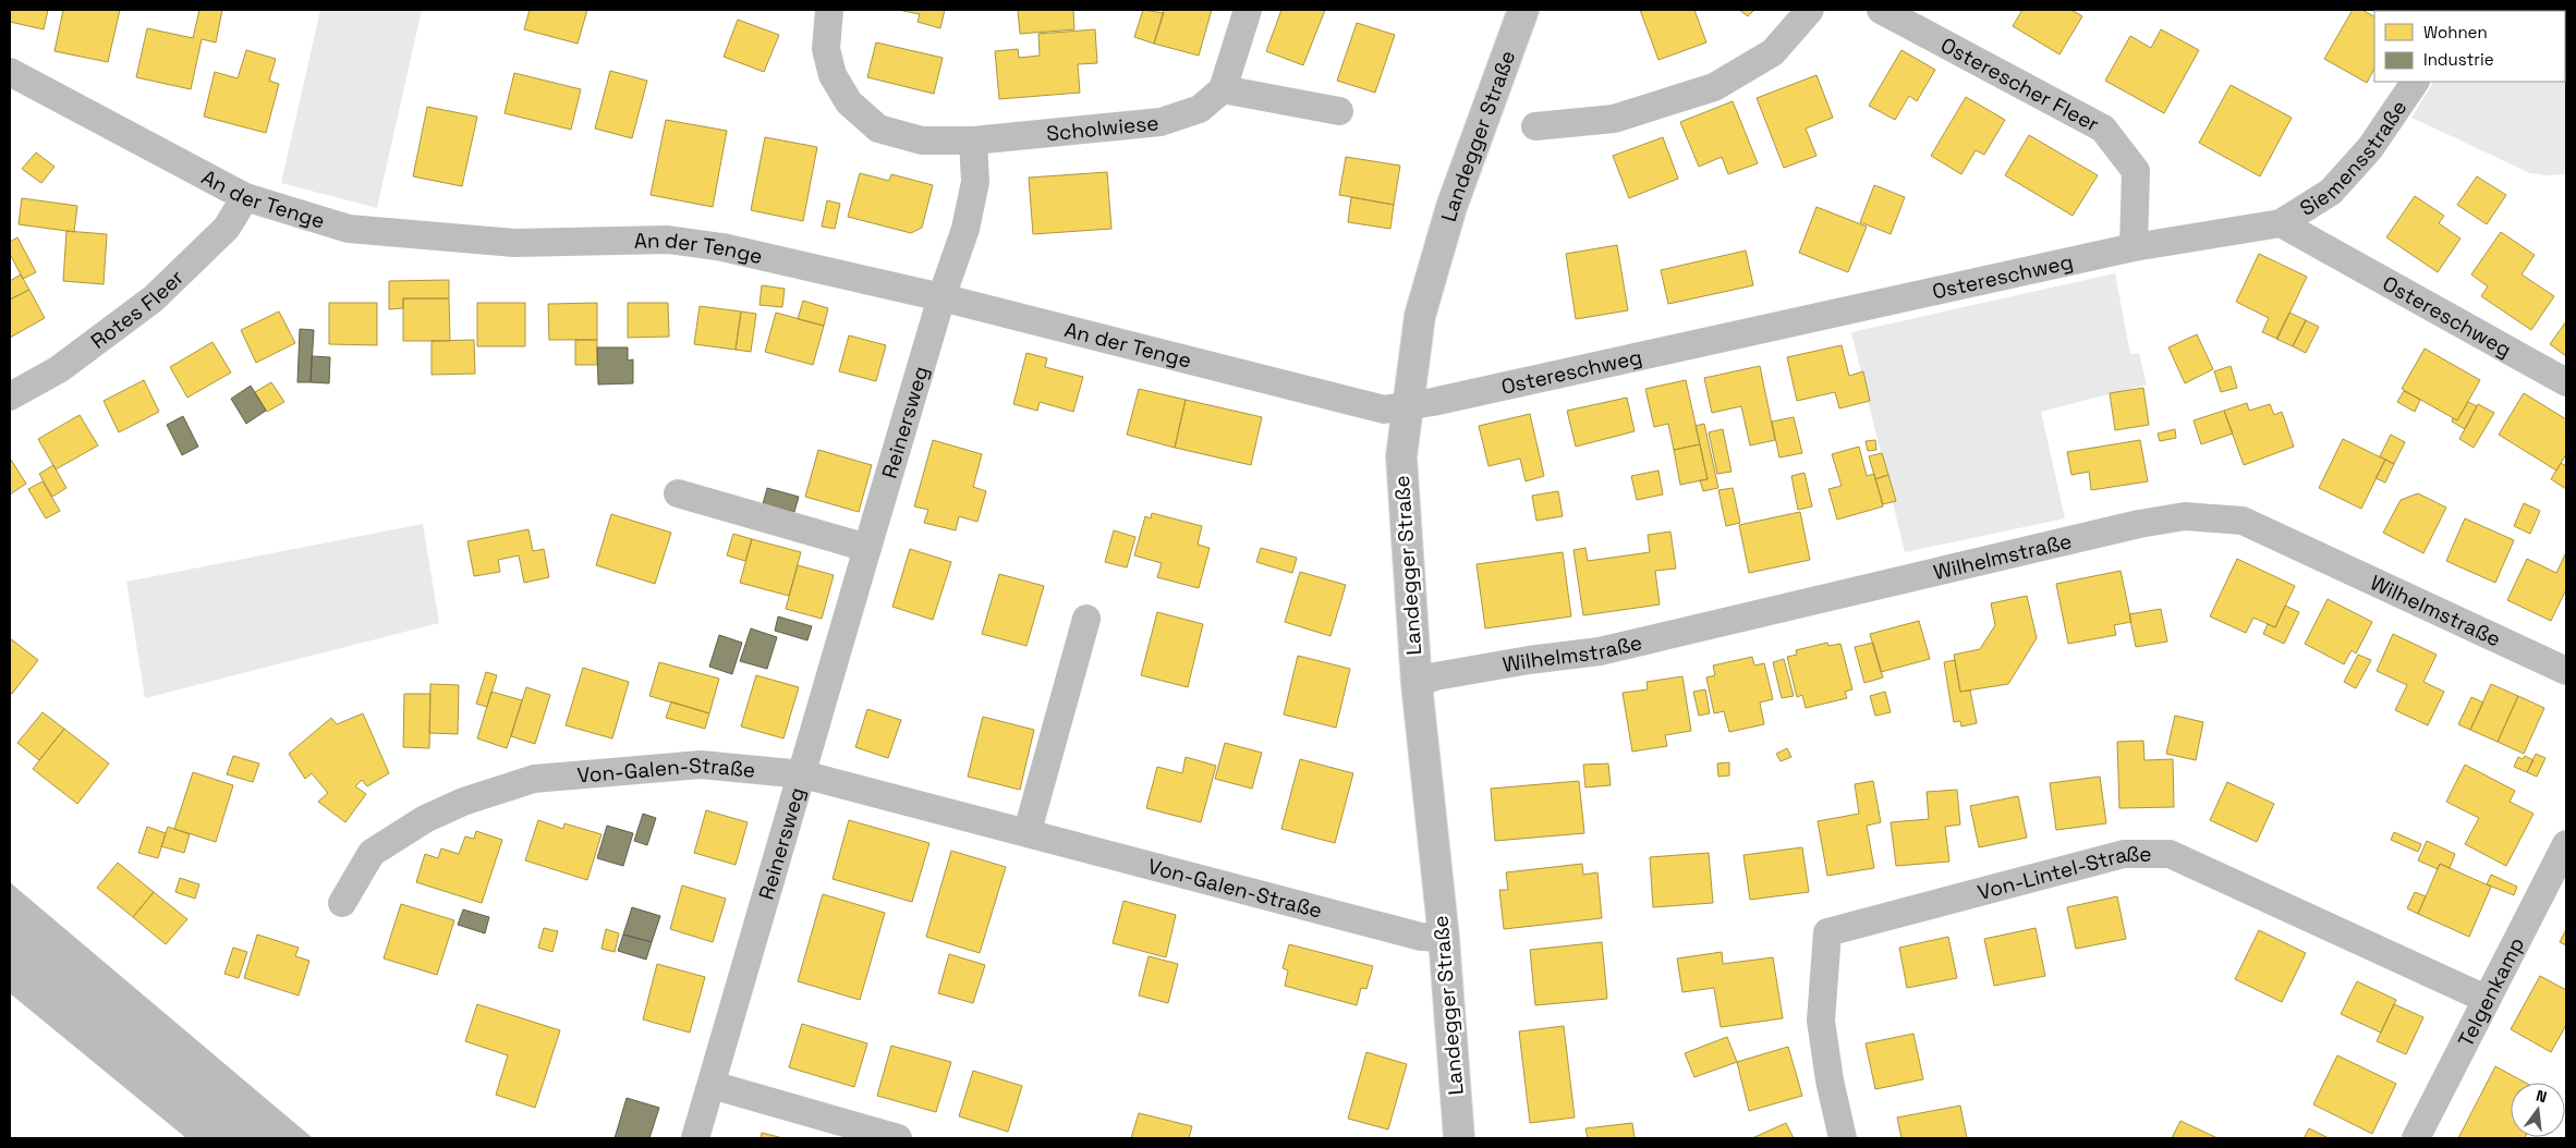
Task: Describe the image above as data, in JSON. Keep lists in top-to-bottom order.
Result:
{
  "streets": {
    "main road": ["Landegger Straße"],
    "street": [
      "Osterescher Fleer",
      "Scholwiese",
      "Siemensstraße",
      "An der Tenge",
      "Ostereschweg",
      "Rotes Fleer",
      "Reinersweg",
      "Wilhelmstraße",
      "Von-Galen-Straße",
      "Von-Lintel-Straße",
      "Telgenkamp"
    ]
  },
  "crossings": [
    ["Osterescher Fleer", "Ostereschweg"],
    ["Landegger Straße", "An der Tenge"],
    ["Landegger Straße", "Ostereschweg"],
    ["Landegger Straße", "Wilhelmstraße"],
    ["Landegger Straße", "Von-Galen-Straße"],
    ["Siemensstraße", "Ostereschweg"],
    ["An der Tenge", "Ostereschweg"],
    ["An der Tenge", "Rotes Fleer"],
    ["An der Tenge", "Reinersweg"],
    ["Reinersweg", "Von-Galen-Straße"],
    ["Von-Lintel-Straße", "Telgenkamp"]
  ],
  "legend": ["Wohnen", "Industrie"],
  "north": "top"
}
